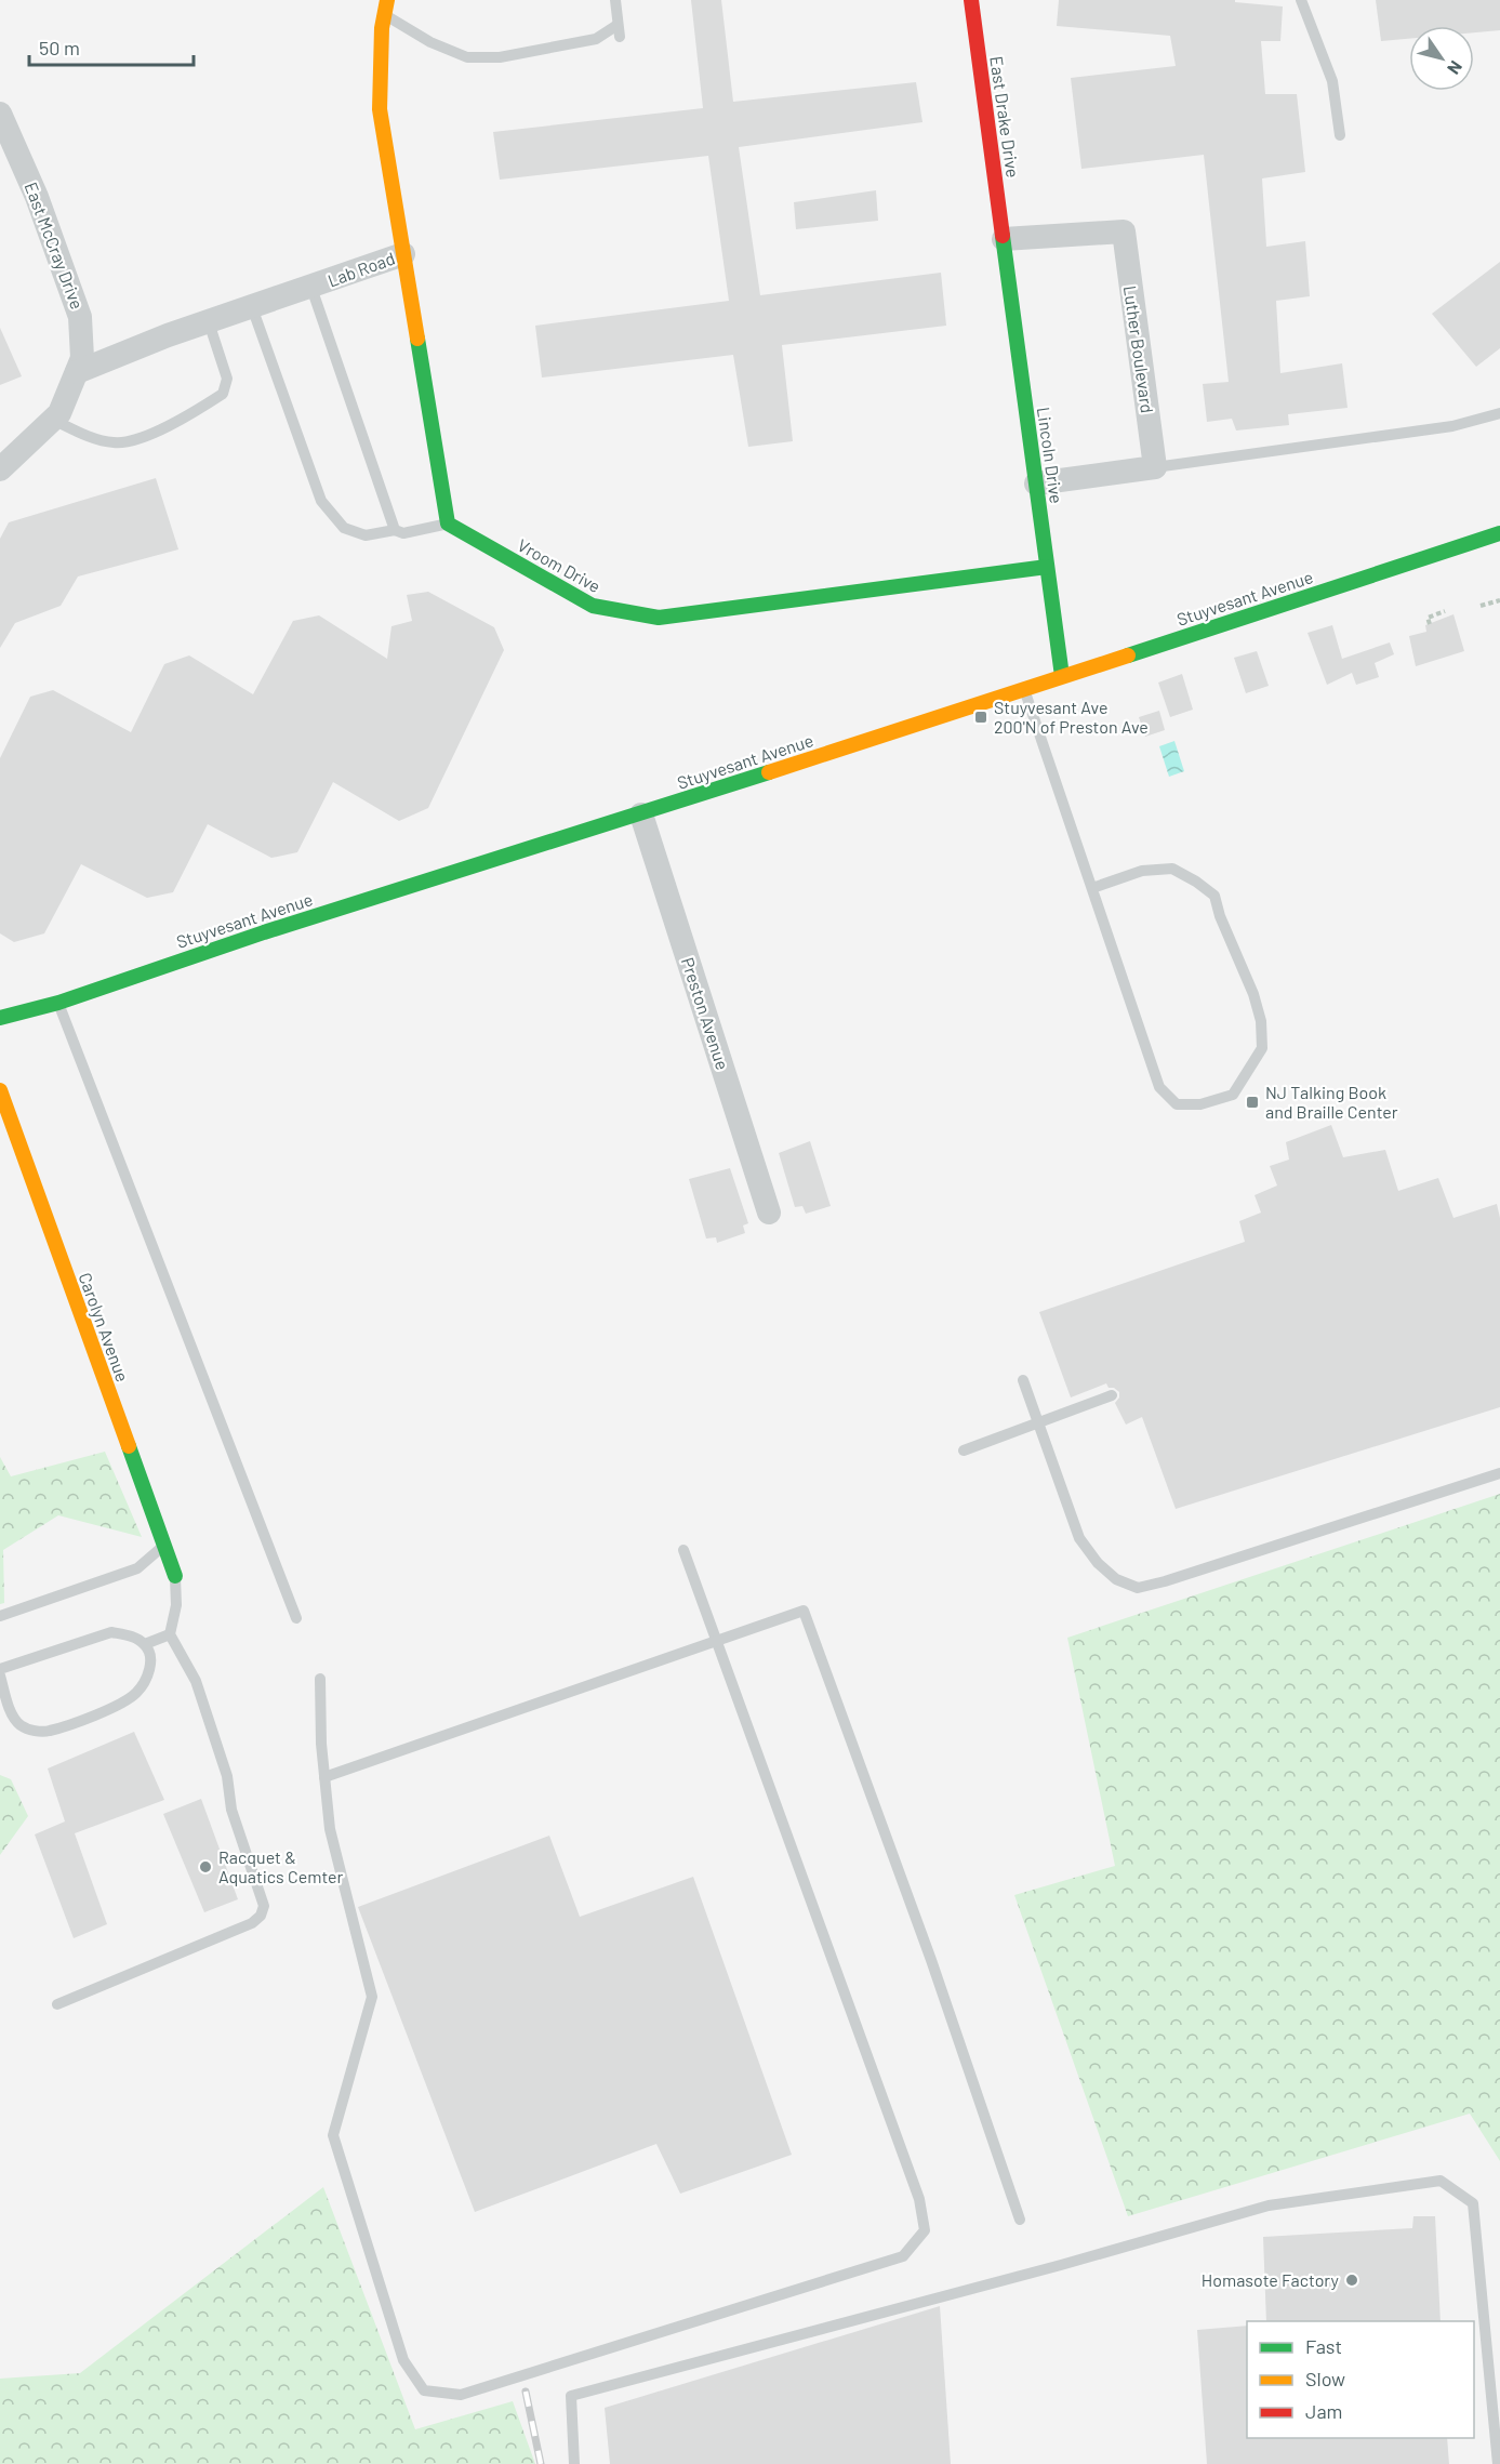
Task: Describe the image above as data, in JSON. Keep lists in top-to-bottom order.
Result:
{
  "streets": {
    "street": [
      "East Drake Drive",
      "East McCray Drive",
      "Lab Road",
      "Luther Boulevard",
      "Lincoln Drive",
      "Vroom Drive",
      "Stuyvesant Avenue",
      "Preston Avenue",
      "Carolyn Avenue"
    ]
  },
  "crossings": [
    ["East Drake Drive", "Luther Boulevard"],
    ["East Drake Drive", "Lincoln Drive"],
    ["East McCray Drive", "Lab Road"],
    ["Luther Boulevard", "Lincoln Drive"],
    ["Lincoln Drive", "Vroom Drive"],
    ["Lincoln Drive", "Stuyvesant Avenue"],
    ["Stuyvesant Avenue", "Preston Avenue"]
  ],
  "places": {
    "transit": ["Stuyvesant Ave 200'N of Preston Ave", "NJ Talking Book and Braille Center"],
    "other": ["Racquet & Aquatics Cemter", "Homasote Factory"]
  },
  "legend": ["Fast", "Slow", "Jam"],
  "scale_bar": "50 m",
  "north": "bottom right"
}
